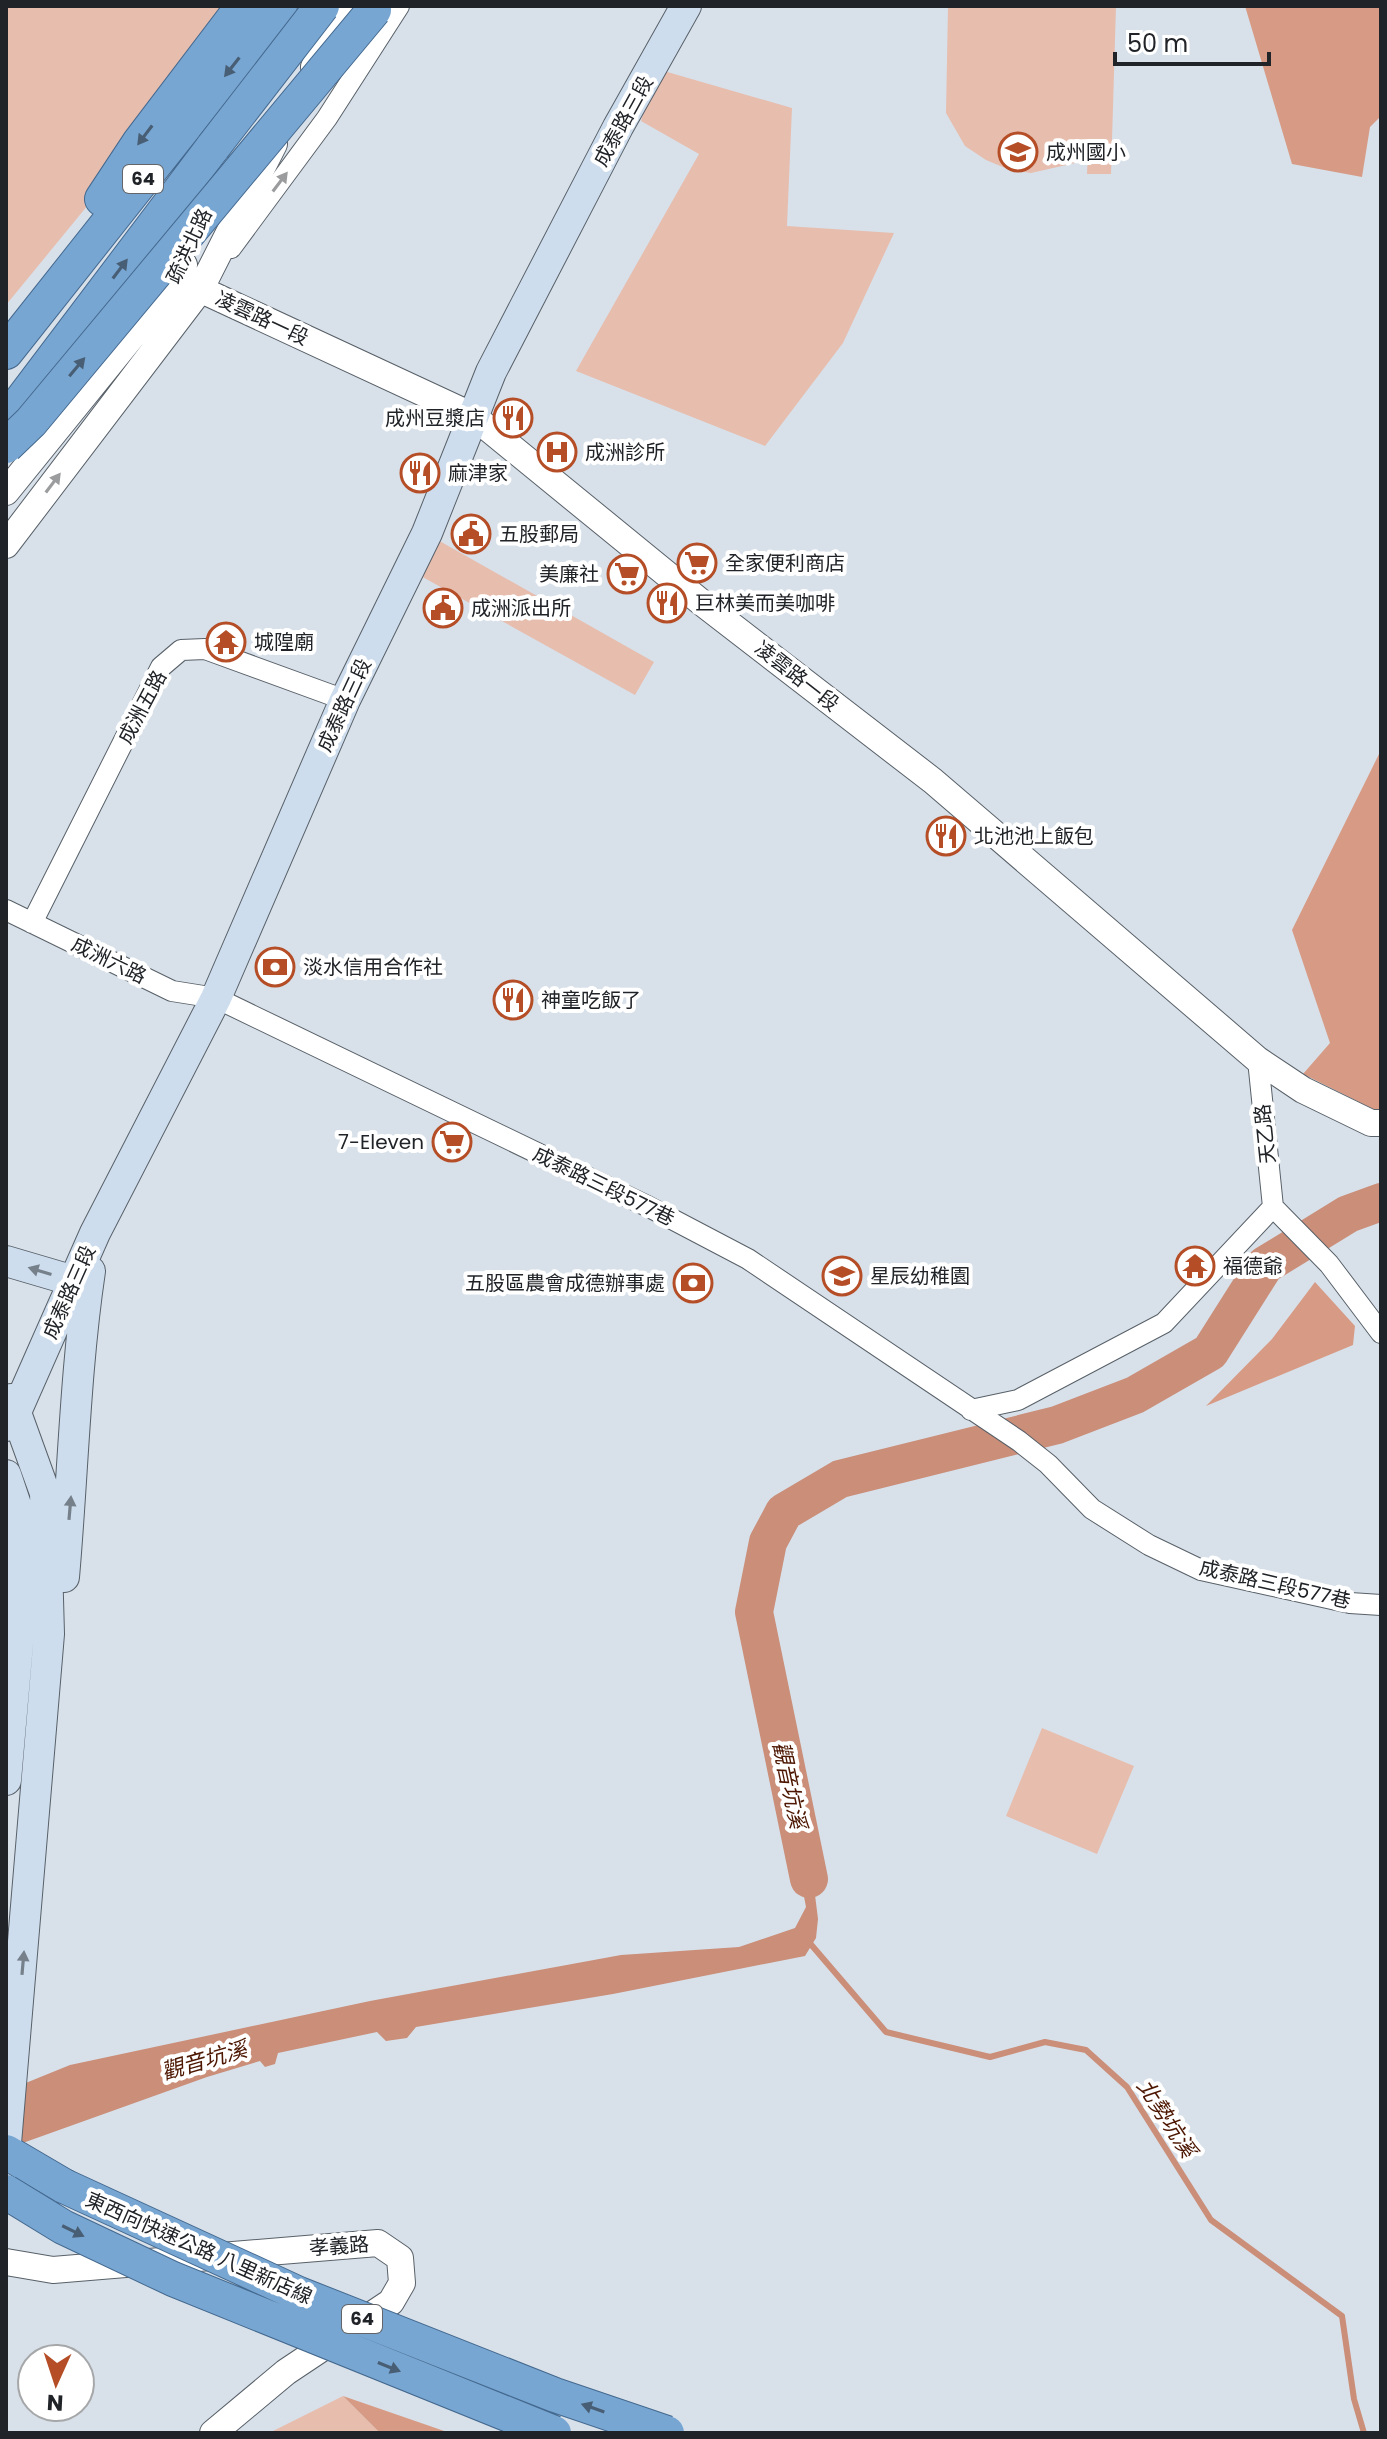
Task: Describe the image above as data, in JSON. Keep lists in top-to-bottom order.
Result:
{
  "streets": {
    "highway": ["64", "東西向快速公路 八里新店線"],
    "main road": ["成泰路三段"],
    "street": [
      "疏洪北路",
      "凌雲路一段",
      "成洲五路",
      "成洲六路",
      "天乙路",
      "成泰路三段577巷",
      "孝義路"
    ]
  },
  "crossings": [
    ["成泰路三段", "凌雲路一段"],
    ["成泰路三段", "成洲五路"],
    ["成泰路三段", "成洲六路"],
    ["成泰路三段", "成泰路三段577巷"],
    ["疏洪北路", "凌雲路一段"],
    ["凌雲路一段", "天乙路"],
    ["成洲五路", "成洲六路"],
    ["成洲六路", "成泰路三段577巷"]
  ],
  "water": ["觀音坑溪", "北勢坑溪"],
  "places": {
    "school or university": ["成州國小", "星辰幼稚園"],
    "restaurant": [
      "成州豆漿店",
      "麻津家",
      "巨林美而美咖啡",
      "北池池上飯包",
      "神童吃飯了"
    ],
    "hospital": ["成洲診所"],
    "public building": ["五股郵局", "成洲派出所"],
    "supermarket": ["全家便利商店", "美廉社", "7-Eleven"],
    "temple": ["城隍廟", "福德爺"],
    "bank": ["淡水信用合作社", "五股區農會成德辦事處"]
  },
  "scale_bar": "50 m",
  "north": "bottom"
}
